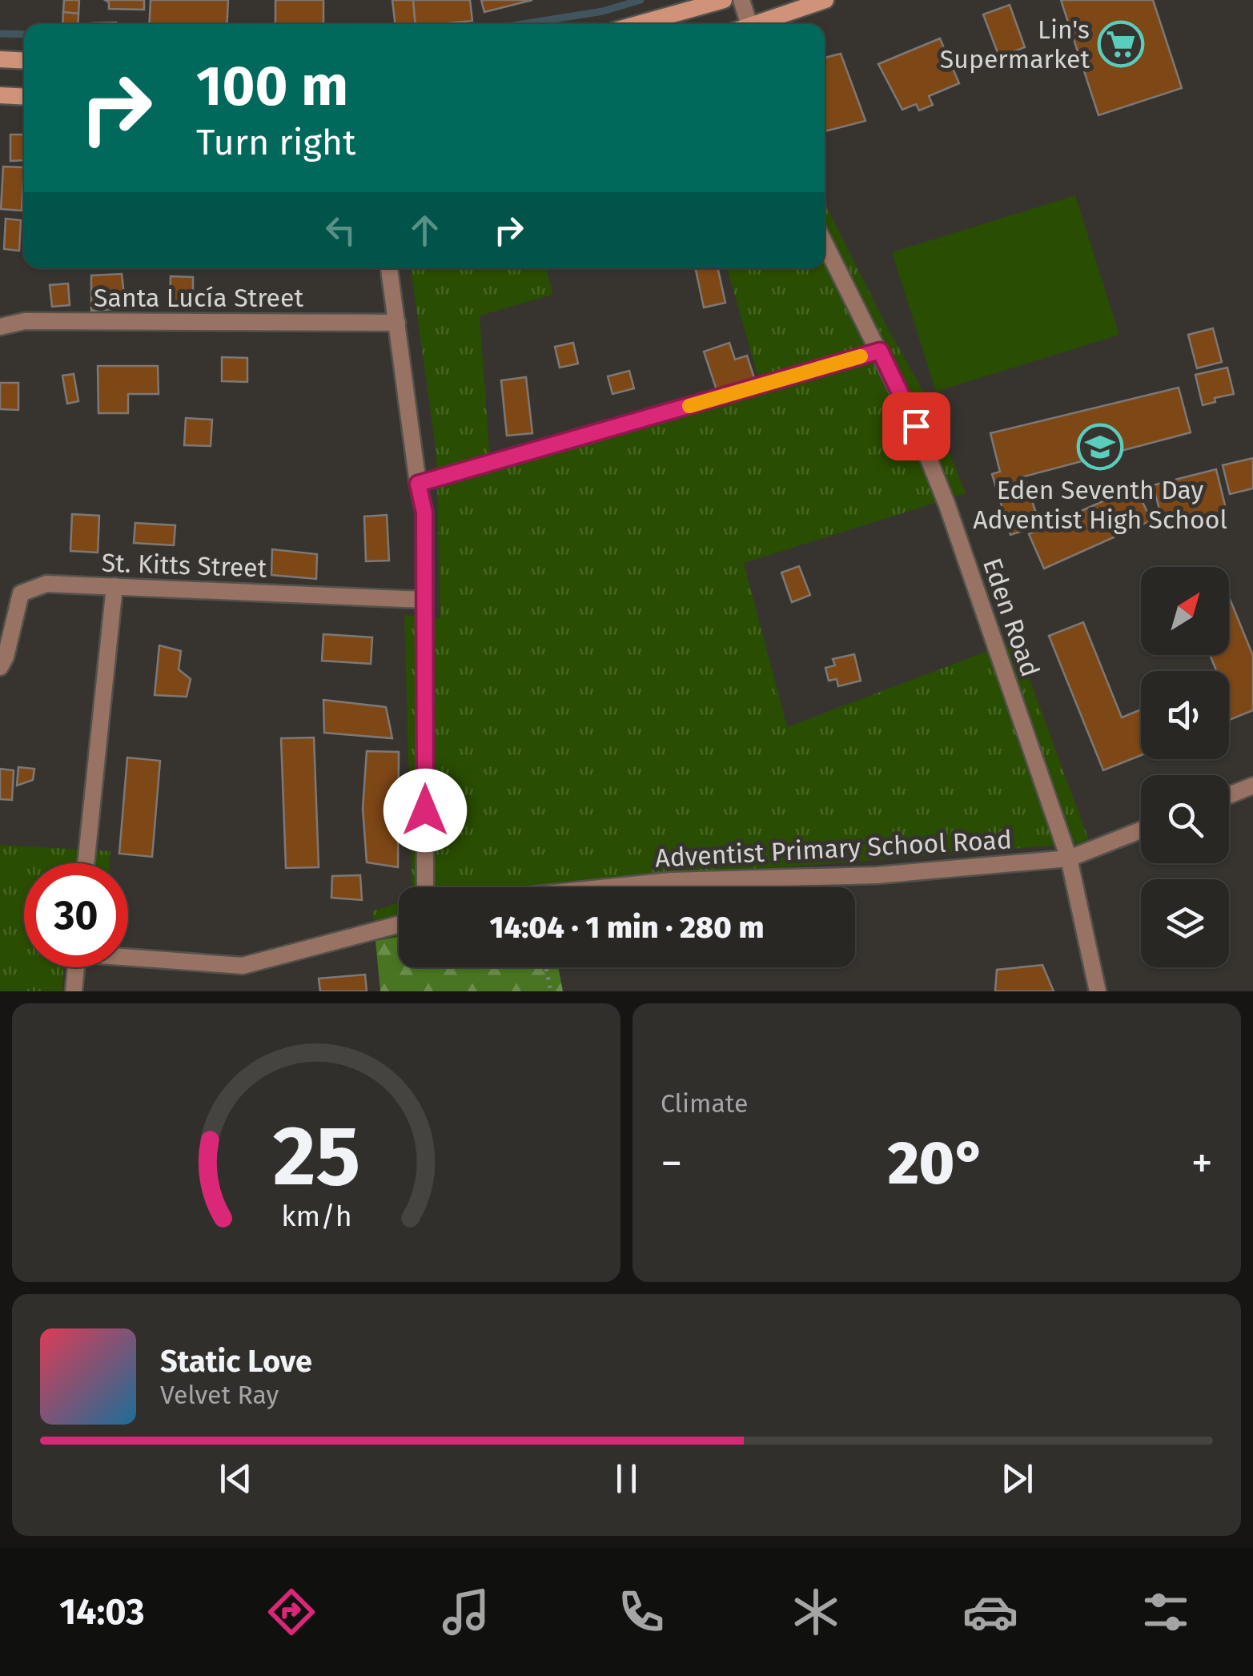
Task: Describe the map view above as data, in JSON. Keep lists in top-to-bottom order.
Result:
{
  "streets": {
    "street": [
      "Santa Lucía Street",
      "St. Kitts Street",
      "Eden Road",
      "Adventist Primary School Road"
    ]
  },
  "crossings": [
    ["Eden Road", "Adventist Primary School Road"]
  ],
  "places": {
    "supermarket": ["Lin's Supermarket"],
    "school or university": ["Eden Seventh Day Adventist High School"]
  },
  "north": "top right",
  "page": {
    "turn": ["100 m", "Turn right"],
    "limit": "30",
    "trip": "14:04 · 1 min · 280 m",
    "tile": "Climate",
    "heat": ["−", "20°", "+"],
    "song": ["Static Love", "Velvet Ray"],
    "tabs": "14:03",
    "gauge": ["25", "km/h"]
  }
}
